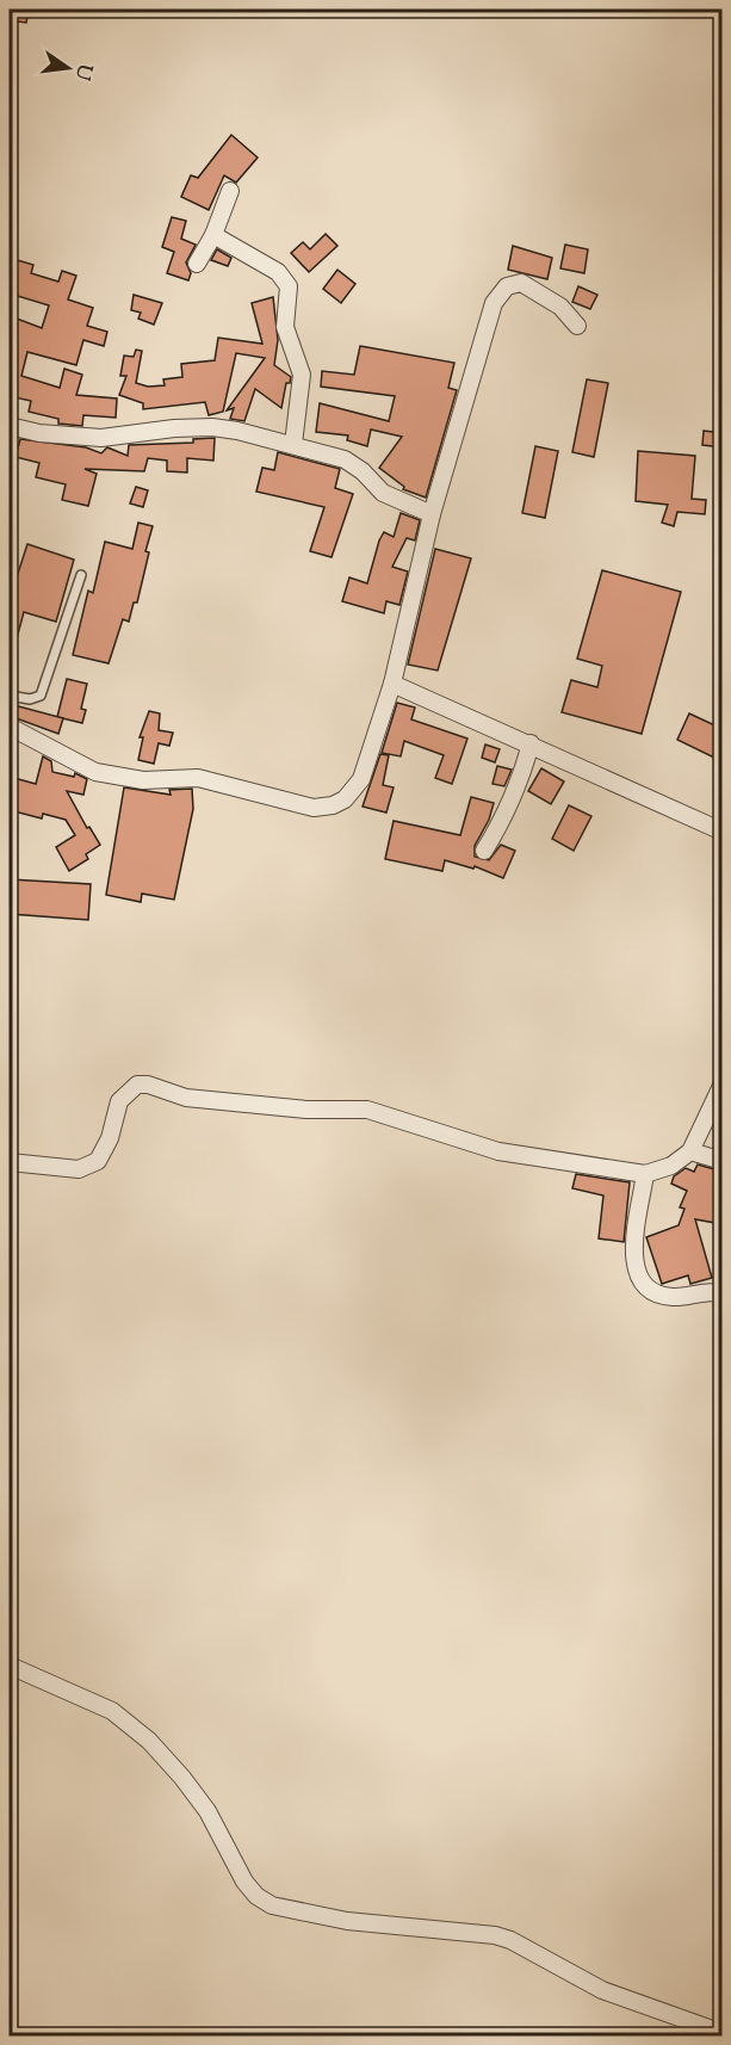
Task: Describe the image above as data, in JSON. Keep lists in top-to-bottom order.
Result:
{
  "north": "right"
}
